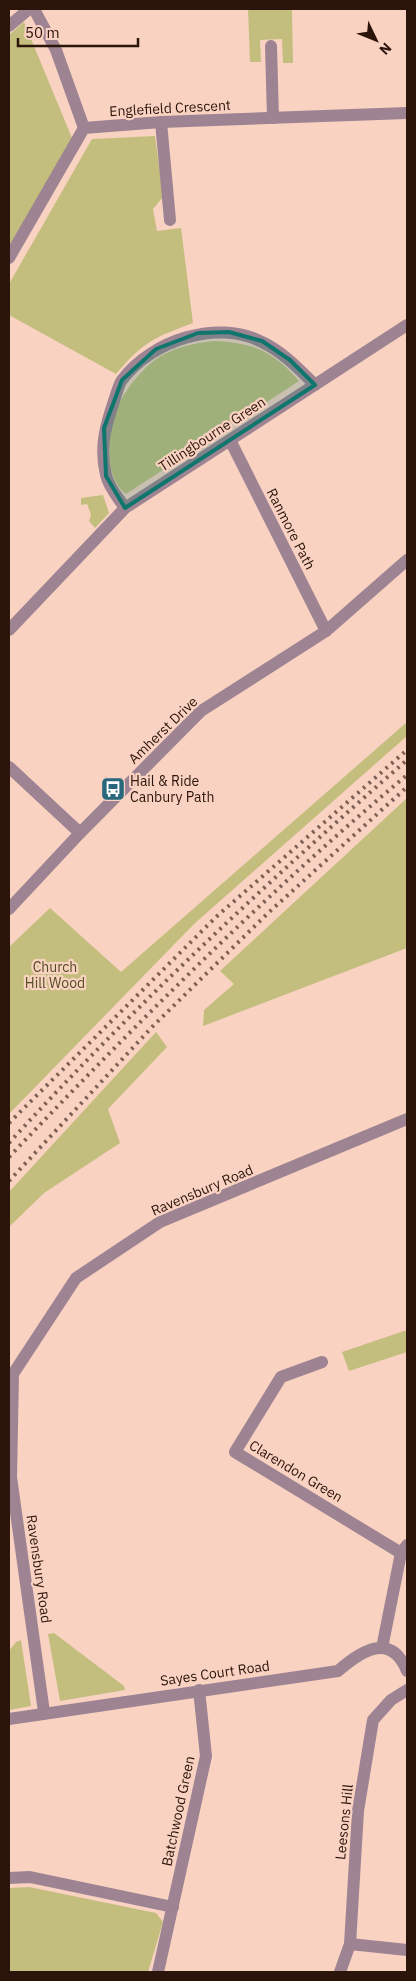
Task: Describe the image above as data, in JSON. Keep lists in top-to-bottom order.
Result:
{
  "streets": {
    "street": [
      "Englefield Crescent",
      "Tillingbourne Green",
      "Ranmore Path",
      "Amherst Drive",
      "Ravensbury Road",
      "Clarendon Green",
      "Sayes Court Road",
      "Batchwood Green",
      "Leesons Hill"
    ]
  },
  "crossings": [
    ["Tillingbourne Green", "Ranmore Path"],
    ["Ranmore Path", "Amherst Drive"],
    ["Ravensbury Road", "Sayes Court Road"],
    ["Sayes Court Road", "Batchwood Green"]
  ],
  "parks": ["Church Hill Wood"],
  "places": {
    "bus stop": ["Hail & Ride Canbury Path"]
  },
  "scale_bar": "50 m",
  "north": "bottom right"
}
